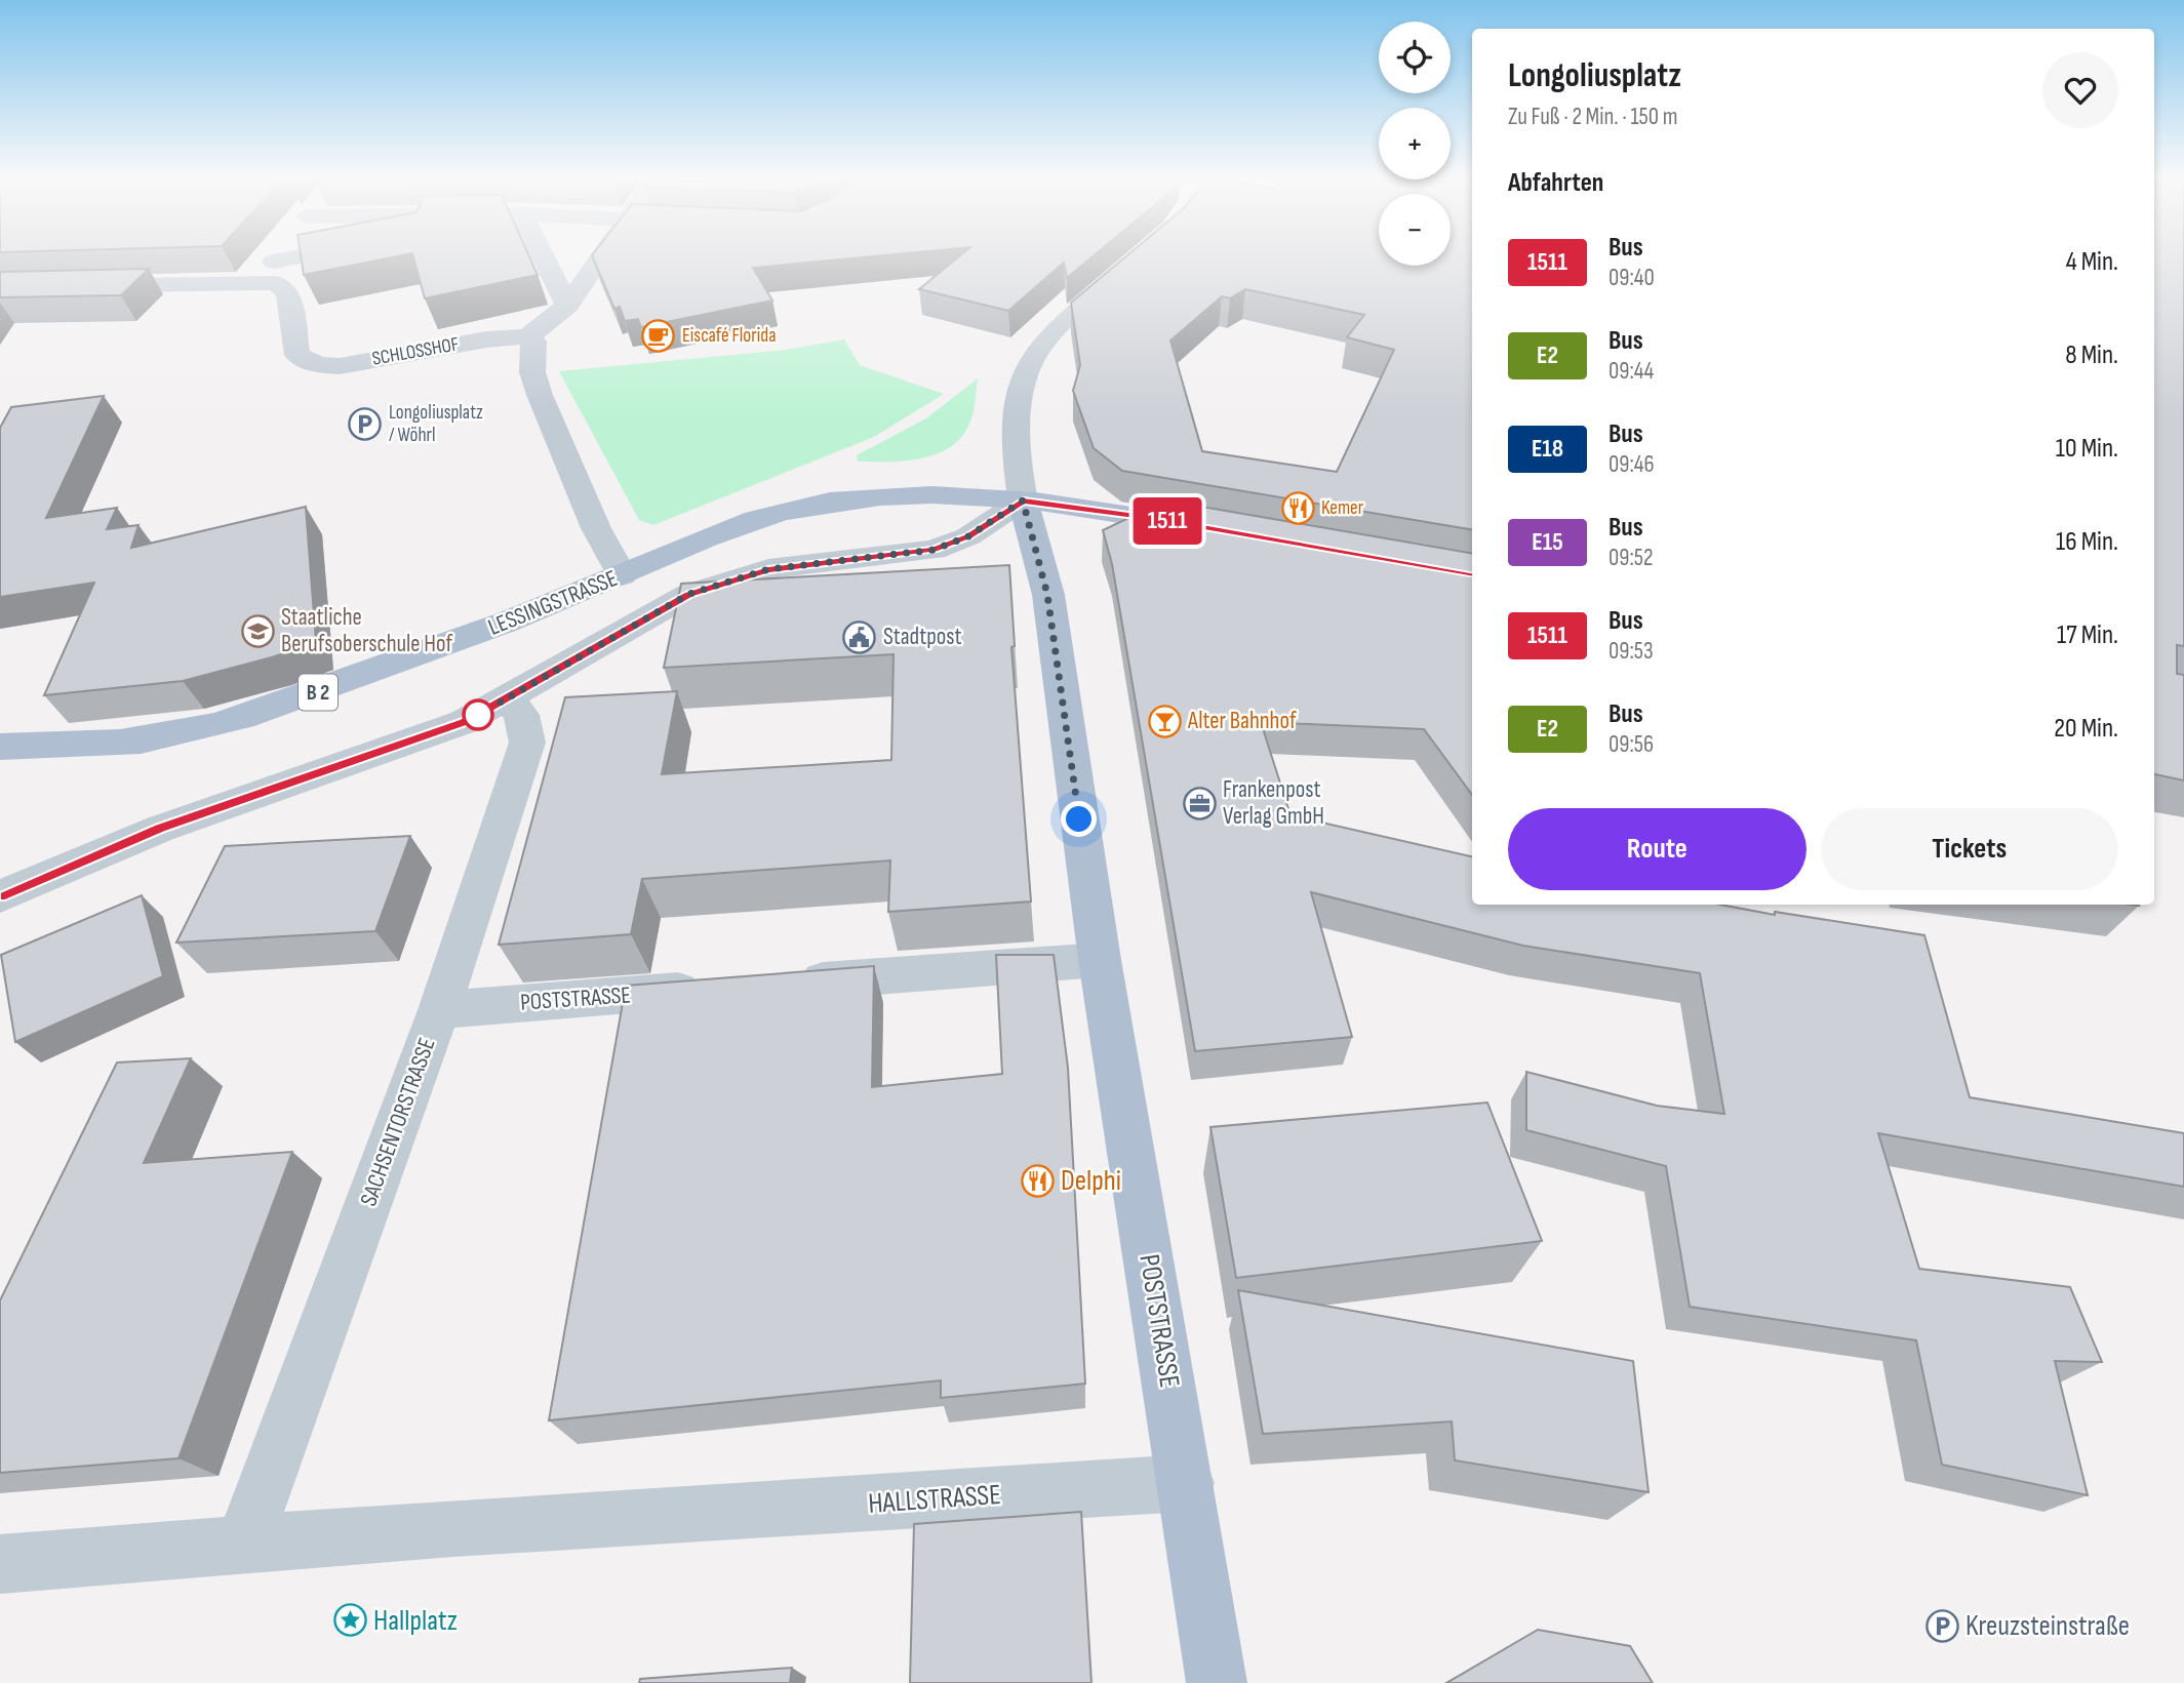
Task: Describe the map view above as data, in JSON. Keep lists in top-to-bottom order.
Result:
{
  "streets": {
    "main road": ["LESSINGSTRASSE", "B 2", "POSTSTRASSE"],
    "street": ["SCHLOSSHOF", "SACHSENTORSTRASSE", "HALLSTRASSE"]
  },
  "crossings": [
    ["LESSINGSTRASSE", "B 2"],
    ["LESSINGSTRASSE", "POSTSTRASSE"],
    ["B 2", "POSTSTRASSE"],
    ["POSTSTRASSE", "SACHSENTORSTRASSE"],
    ["POSTSTRASSE", "HALLSTRASSE"],
    ["SACHSENTORSTRASSE", "HALLSTRASSE"]
  ],
  "places": {
    "cafe": ["Eiscafé Florida"],
    "parking": ["Longoliusplatz / Wöhrl", "Kreuzsteinstraße"],
    "restaurant": ["Kemer", "Delphi"],
    "school or university": ["Staatliche Berufsoberschule Hof"],
    "public building": ["Stadtpost"],
    "bar": ["Alter Bahnhof"],
    "office": ["Frankenpost Verlag GmbH"],
    "place": ["Hallplatz"]
  },
  "lines": ["bus line 1511"],
  "page": {
    "on_map": "1511",
    "map_buttons": ["+", "−"],
    "heading": [
      ["Longoliusplatz", "Zu Fuß · 2 Min. · 150 m"],
      "Abfahrten"
    ],
    "list": [
      {
        "mark": "1511",
        "name": "Bus",
        "note": "09:40",
        "value": "4 Min."
      },
      {
        "mark": "E2",
        "name": "Bus",
        "note": "09:44",
        "value": "8 Min."
      },
      {
        "mark": "E18",
        "name": "Bus",
        "note": "09:46",
        "value": "10 Min."
      },
      {
        "mark": "E15",
        "name": "Bus",
        "note": "09:52",
        "value": "16 Min."
      },
      {
        "mark": "1511",
        "name": "Bus",
        "note": "09:53",
        "value": "17 Min."
      },
      {
        "mark": "E2",
        "name": "Bus",
        "note": "09:56",
        "value": "20 Min."
      }
    ],
    "buttons": ["Route", "Tickets"]
  }
}
